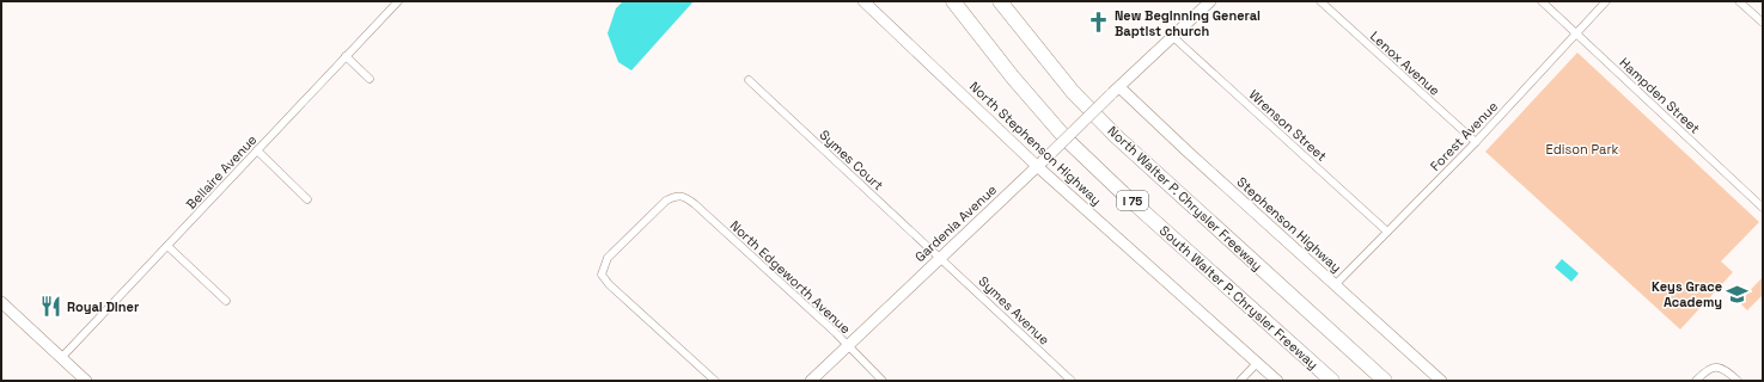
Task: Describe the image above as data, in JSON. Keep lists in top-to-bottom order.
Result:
{
  "streets": {
    "highway": ["North Walter P. Chrysler Freeway", "I 75", "South Walter P. Chrysler Freeway"],
    "main road": ["North Stephenson Highway", "Gardenia Avenue", "Stephenson Highway"],
    "street": [
      "Lenox Avenue",
      "Hampden Street",
      "Wrenson Street",
      "Forest Avenue",
      "Symes Court",
      "Bellaire Avenue",
      "North Edgeworth Avenue",
      "Symes Avenue"
    ]
  },
  "crossings": [
    ["Lenox Avenue", "Forest Avenue"],
    ["Hampden Street", "Forest Avenue"],
    ["Wrenson Street", "Forest Avenue"],
    ["Wrenson Street", "Gardenia Avenue"],
    ["Forest Avenue", "Stephenson Highway"],
    ["North Stephenson Highway", "Gardenia Avenue"],
    ["Symes Court", "Gardenia Avenue"],
    ["Symes Court", "Symes Avenue"],
    ["Gardenia Avenue", "Stephenson Highway"],
    ["Gardenia Avenue", "North Edgeworth Avenue"],
    ["Gardenia Avenue", "Symes Avenue"]
  ],
  "parks": ["Edison Park"],
  "places": {
    "church": ["New Beginning General Baptist church"],
    "school or university": ["Keys Grace Academy"],
    "restaurant": ["Royal Diner"]
  }
}
